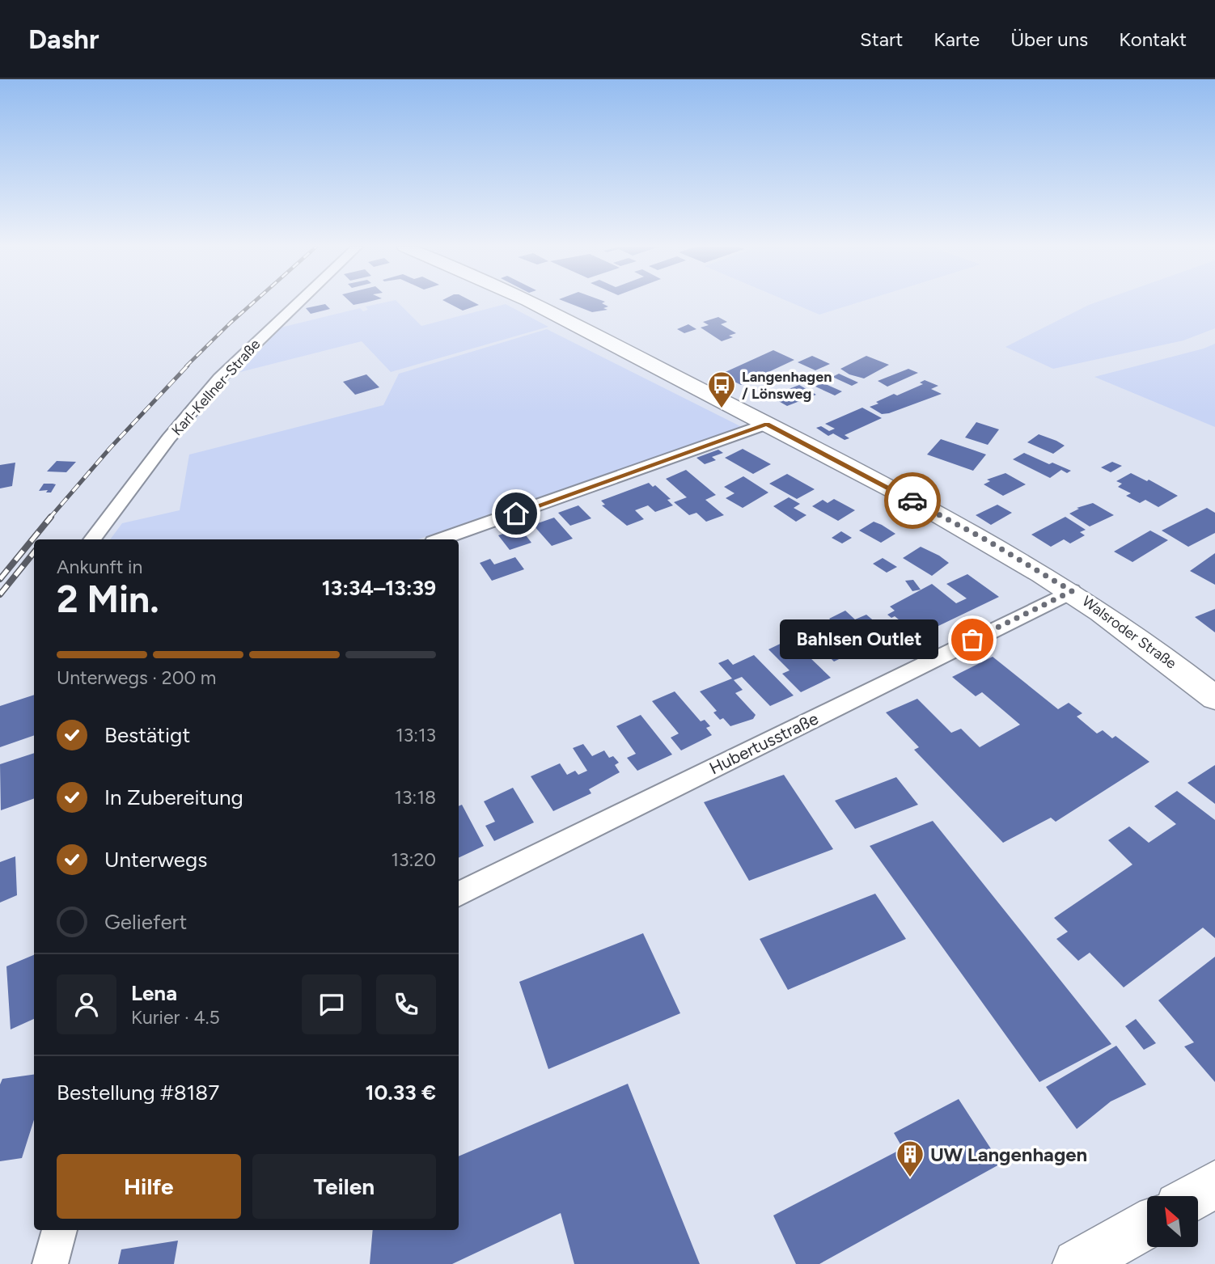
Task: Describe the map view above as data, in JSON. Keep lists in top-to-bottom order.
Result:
{
  "streets": {
    "street": ["Karl-Kellner-Straße", "Walsroder Straße", "Hubertusstraße"]
  },
  "crossings": [
    ["Walsroder Straße", "Hubertusstraße"]
  ],
  "places": {
    "bus stop": ["Langenhagen / Lönsweg"],
    "other": ["Bahlsen Outlet"],
    "building": ["UW Langenhagen"]
  },
  "north": "top left",
  "page": {
    "header": "Dashr",
    "nav": [
      "Start",
      "Karte",
      "Über uns",
      "Kontakt"
    ],
    "heading": ["2 Min.", "Ankunft in", "13:34–13:39"],
    "panel": [
      "Lena",
      "Kurier · 4.5",
      "Bestellung #8187",
      "10.33 €"
    ],
    "bubble": "Bahlsen Outlet",
    "bar": "Unterwegs · 200 m",
    "list": [
      ["Bestätigt", "13:13"],
      ["In Zubereitung", "13:18"],
      ["Unterwegs", "13:20"],
      "Geliefert"
    ],
    "buttons": ["Hilfe", "Teilen"]
  }
}
